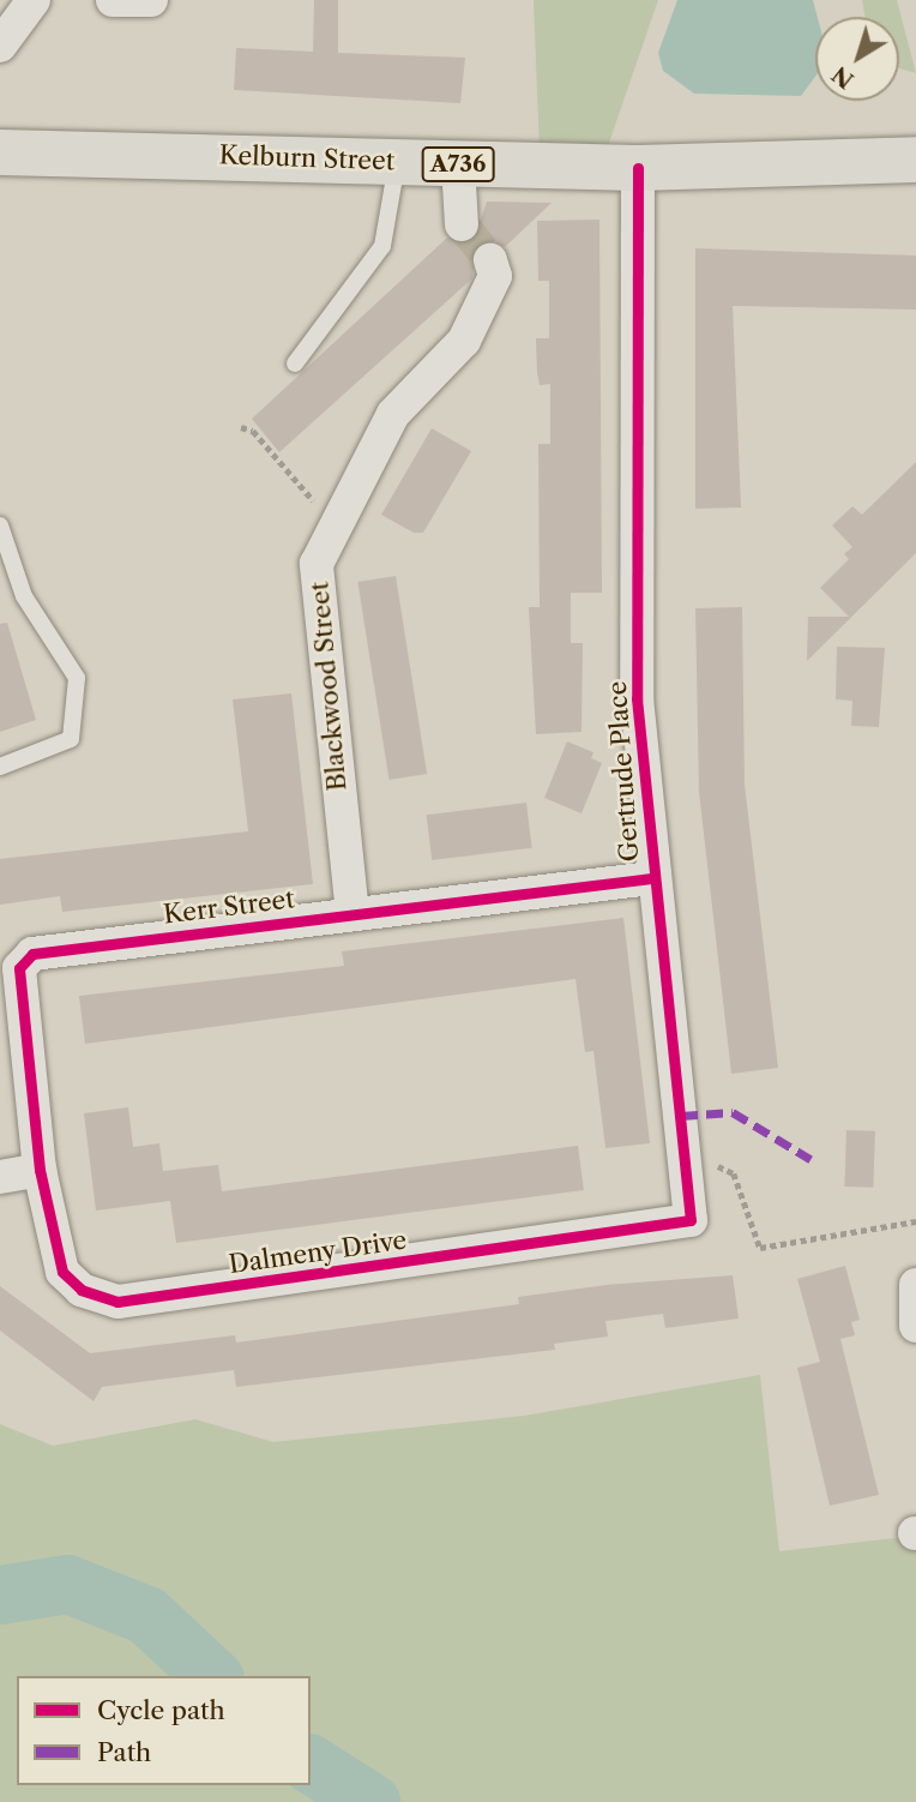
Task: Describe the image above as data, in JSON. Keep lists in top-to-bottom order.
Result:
{
  "streets": {
    "main road": ["Kelburn Street", "A736"],
    "street": [
      "Blackwood Street",
      "Gertrude Place",
      "Kerr Street",
      "Dalmeny Drive"
    ]
  },
  "crossings": [
    ["Kelburn Street", "Gertrude Place"],
    ["Blackwood Street", "Kerr Street"],
    ["Gertrude Place", "Kerr Street"],
    ["Gertrude Place", "Dalmeny Drive"],
    ["Kerr Street", "Dalmeny Drive"]
  ],
  "legend": ["Cycle path", "Path"],
  "north": "bottom left"
}
